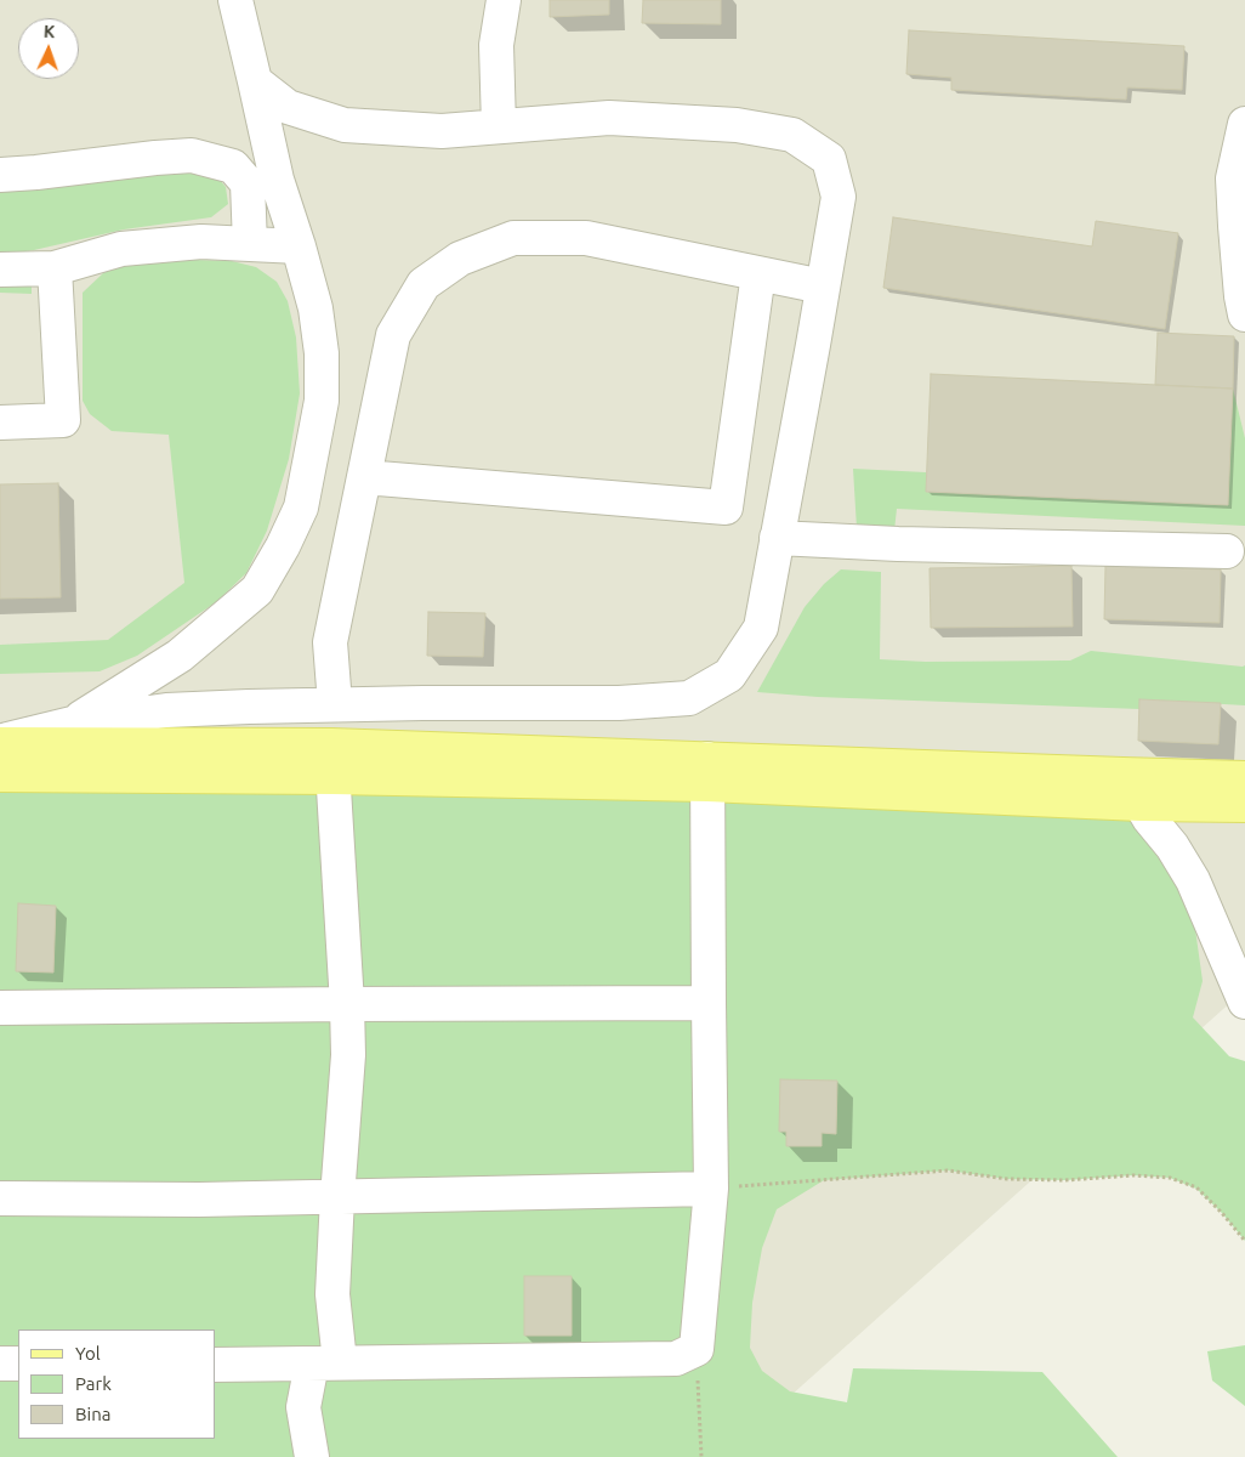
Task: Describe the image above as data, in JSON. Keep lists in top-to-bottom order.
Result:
{
  "legend": ["Yol", "Park", "Bina"],
  "north": "top"
}
